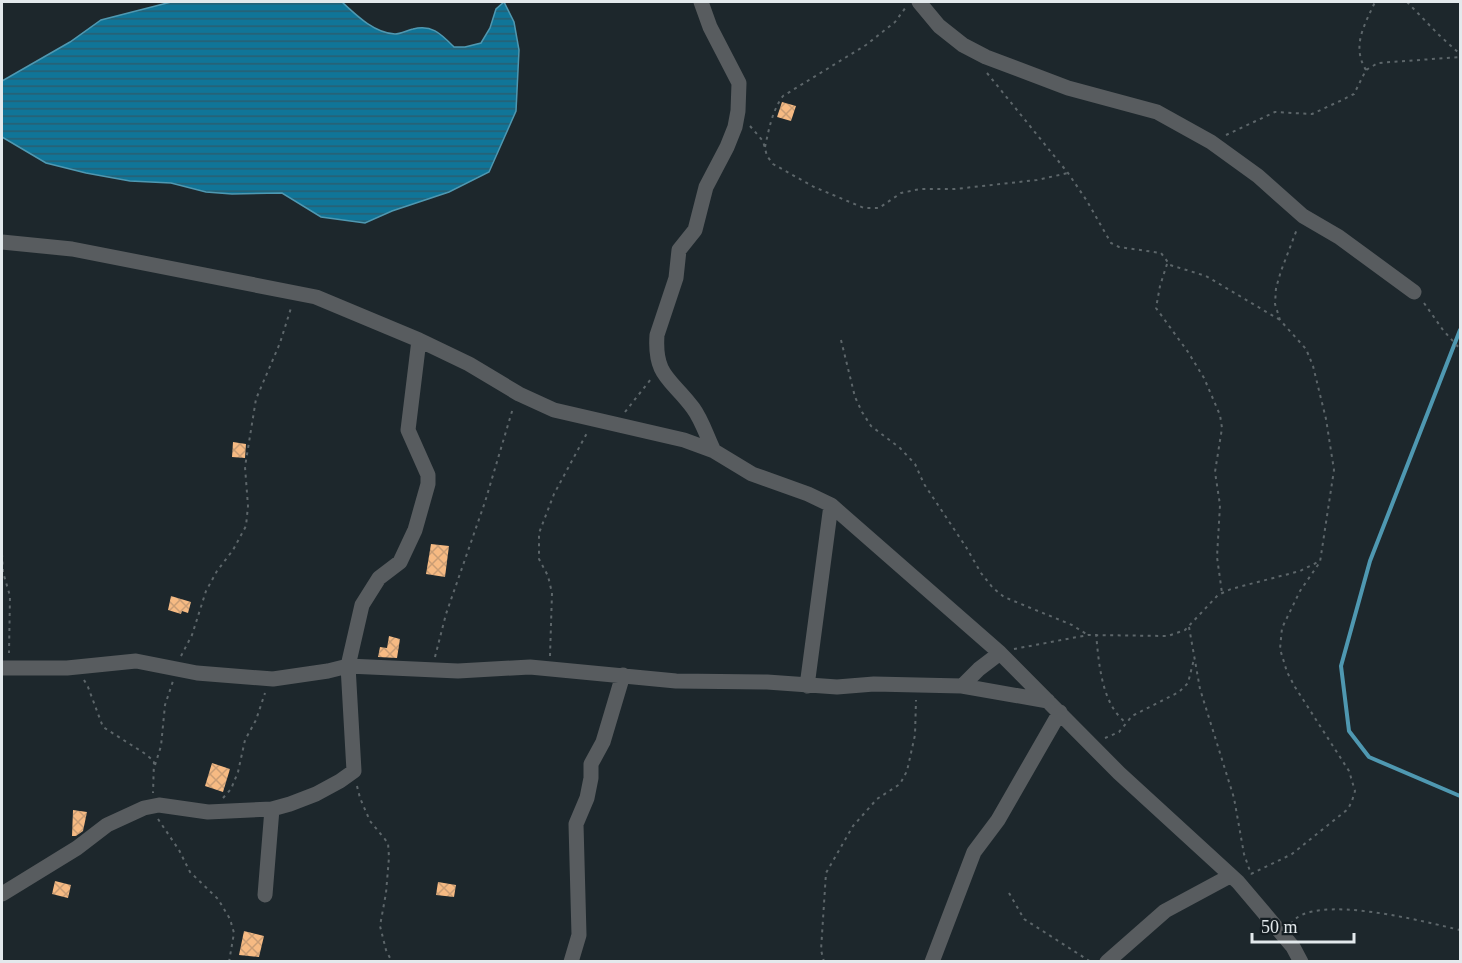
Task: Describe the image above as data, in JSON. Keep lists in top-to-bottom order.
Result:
{
  "scale_bar": "50 m"
}
